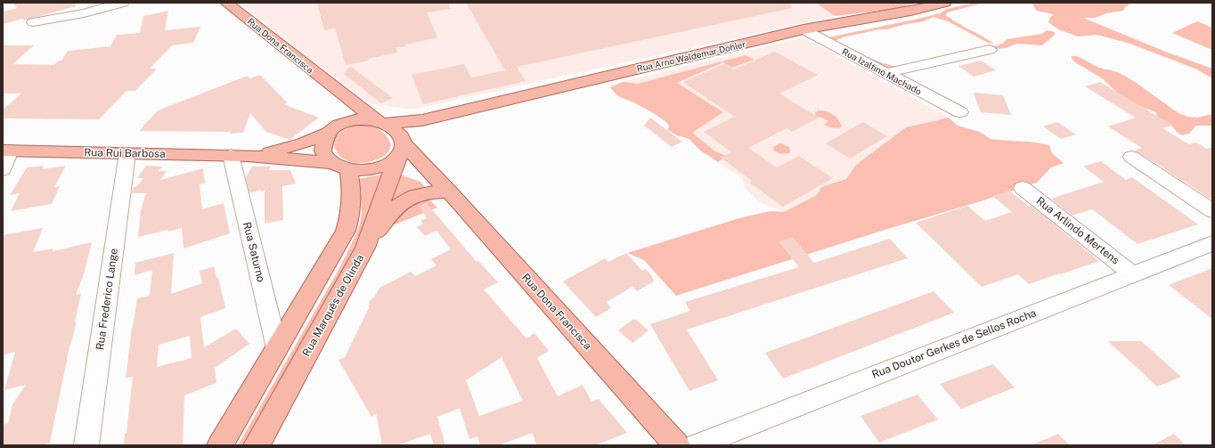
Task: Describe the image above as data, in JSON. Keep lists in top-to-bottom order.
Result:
{
  "streets": {
    "main road": [
      "Rua Dona Francisca",
      "Rua Arno Waldemar Döhler",
      "Rua Rui Barbosa",
      "Rua Marquês de Olinda"
    ],
    "street": [
      "Rua Izaltino Machado",
      "Rua Arlindo Mertens",
      "Rua Saturno",
      "Rua Frederico Lange",
      "Rua Doutor Gerkes de Sellos Rocha"
    ]
  },
  "crossings": [
    ["Rua Dona Francisca", "Rua Arno Waldemar Döhler"],
    ["Rua Dona Francisca", "Rua Rui Barbosa"],
    ["Rua Dona Francisca", "Rua Marquês de Olinda"],
    ["Rua Arno Waldemar Döhler", "Rua Izaltino Machado"],
    ["Rua Arno Waldemar Döhler", "Rua Rui Barbosa"],
    ["Rua Arno Waldemar Döhler", "Rua Marquês de Olinda"],
    ["Rua Rui Barbosa", "Rua Saturno"],
    ["Rua Rui Barbosa", "Rua Frederico Lange"],
    ["Rua Rui Barbosa", "Rua Marquês de Olinda"],
    ["Rua Arlindo Mertens", "Rua Doutor Gerkes de Sellos Rocha"]
  ]
}
